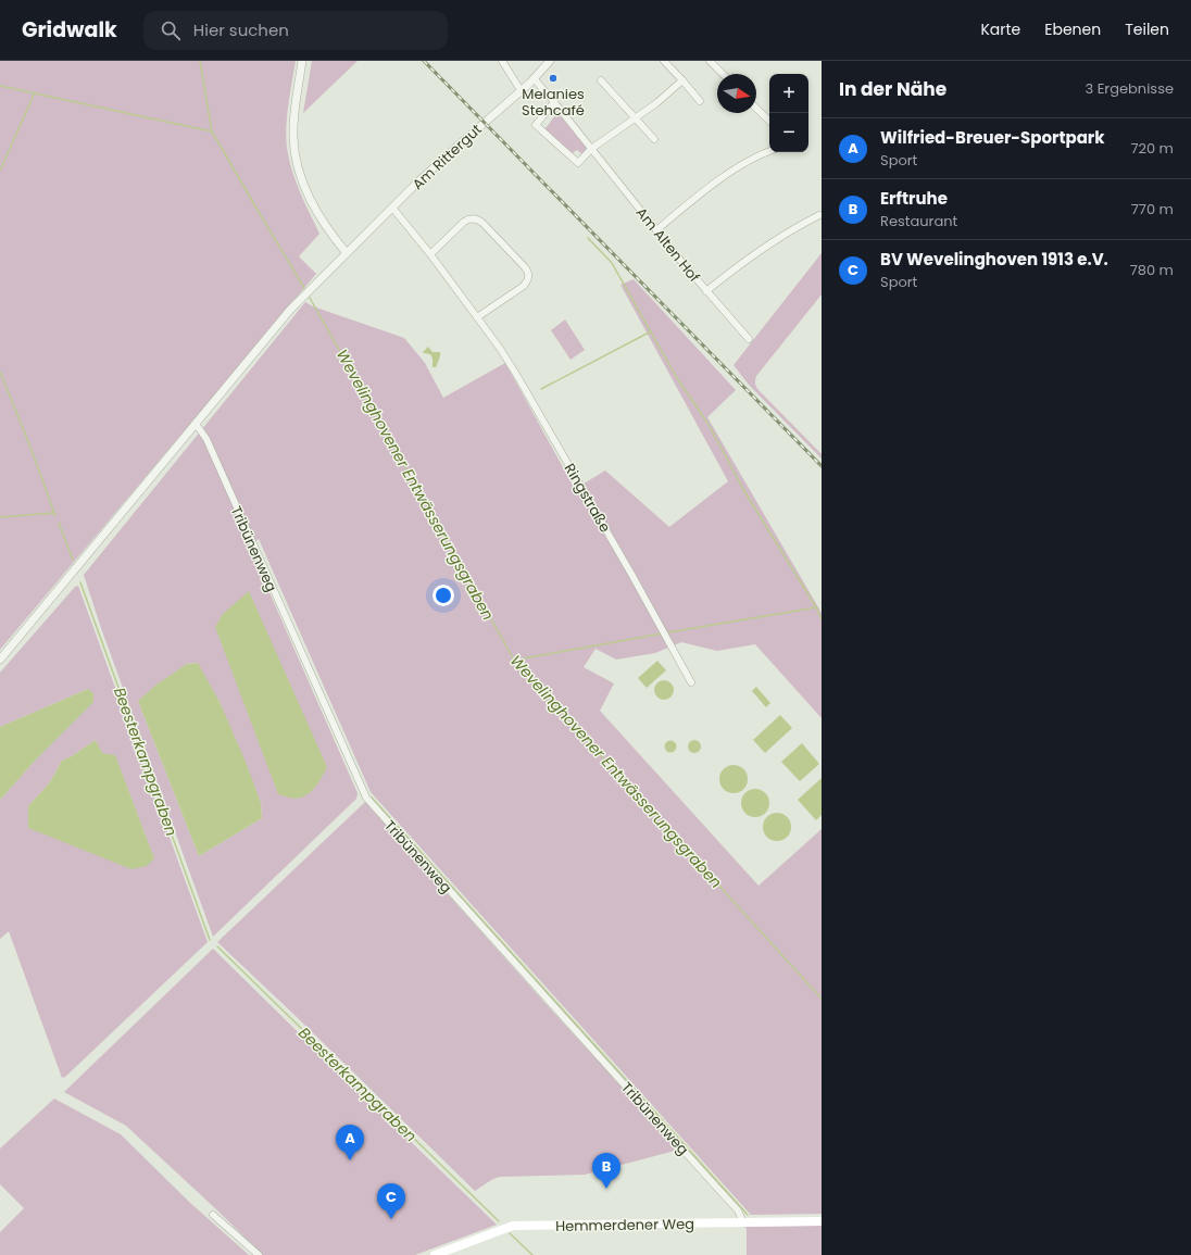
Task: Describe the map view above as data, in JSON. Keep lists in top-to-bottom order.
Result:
{
  "streets": {
    "main road": ["Hemmerdener Weg"],
    "street": [
      "Am Rittergut",
      "Am Alten Hof",
      "Ringstraße",
      "Tribünenweg"
    ]
  },
  "crossings": [
    ["Am Rittergut", "Am Alten Hof"],
    ["Am Rittergut", "Ringstraße"],
    ["Am Rittergut", "Tribünenweg"],
    ["Tribünenweg", "Hemmerdener Weg"]
  ],
  "water": ["Wevelinghovener Entwässerungsgraben", "Beesterkampgraben"],
  "places": ["Melanies Stehcafé"],
  "north": "right",
  "page": {
    "header": "Gridwalk",
    "search": "Hier suchen",
    "nav": ["Karte", "Ebenen", "Teilen"],
    "heading": ["In der Nähe", "3 Ergebnisse"],
    "map_buttons": ["+", "−"],
    "list": [
      {
        "mark": "A",
        "name": "Wilfried-Breuer-Sportpark",
        "note": "Sport",
        "value": "720 m"
      },
      {
        "mark": "B",
        "name": "Erftruhe",
        "note": "Restaurant",
        "value": "770 m"
      },
      {
        "mark": "C",
        "name": "BV Wevelinghoven 1913 e.V.",
        "note": "Sport",
        "value": "780 m"
      }
    ],
    "pins": ["A", "B", "C"]
  }
}
